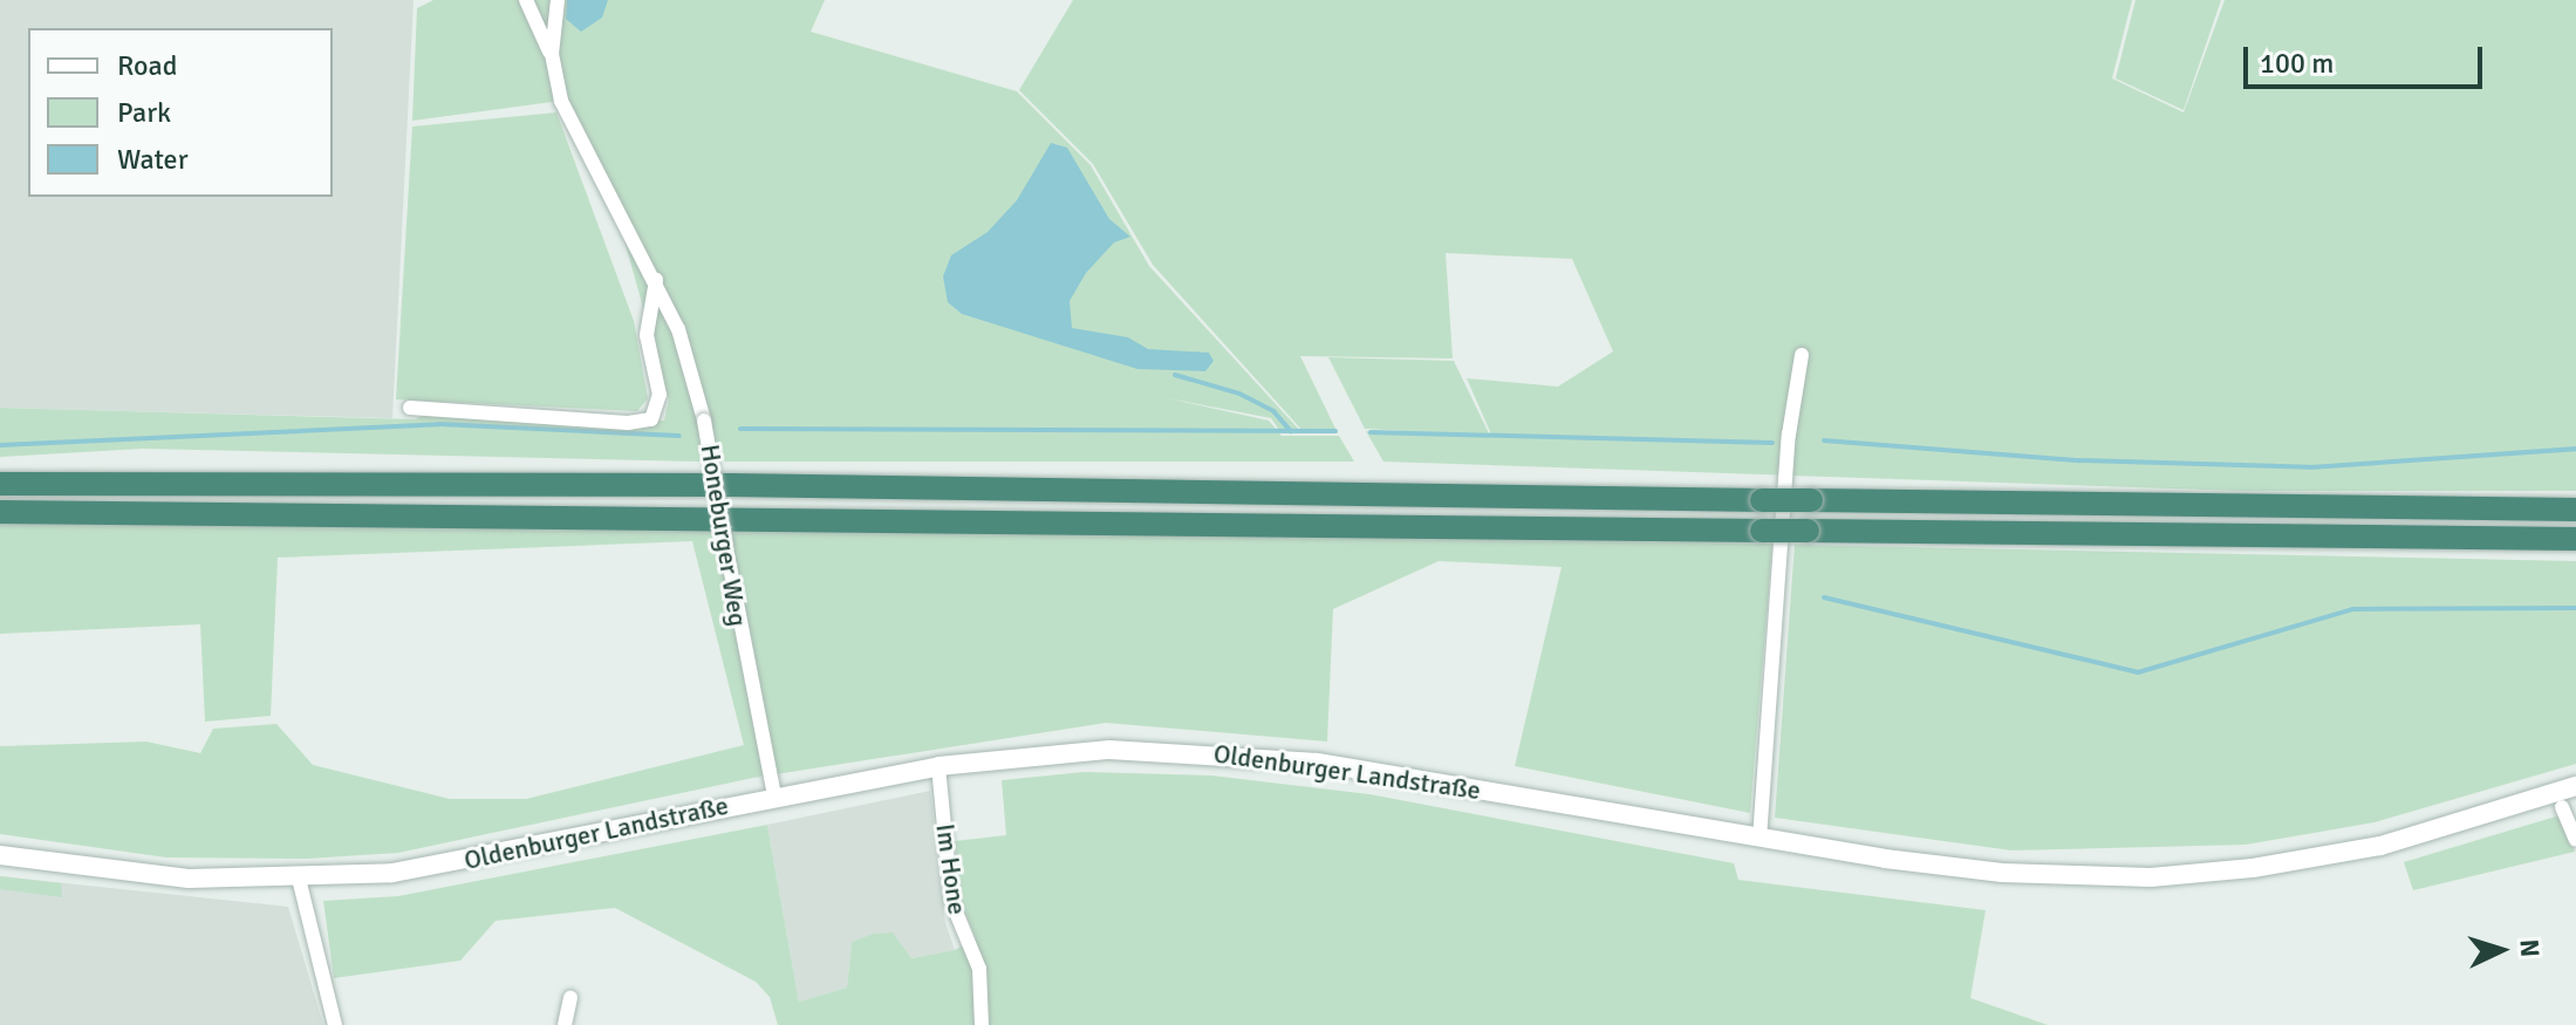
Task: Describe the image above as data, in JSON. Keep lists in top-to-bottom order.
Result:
{
  "streets": {
    "street": ["Honeburger Weg", "Oldenburger Landstraße", "Im Hone"]
  },
  "crossings": [
    ["Honeburger Weg", "Oldenburger Landstraße"],
    ["Oldenburger Landstraße", "Im Hone"]
  ],
  "legend": ["Road", "Park", "Water"],
  "scale_bar": "100 m",
  "north": "right"
}
